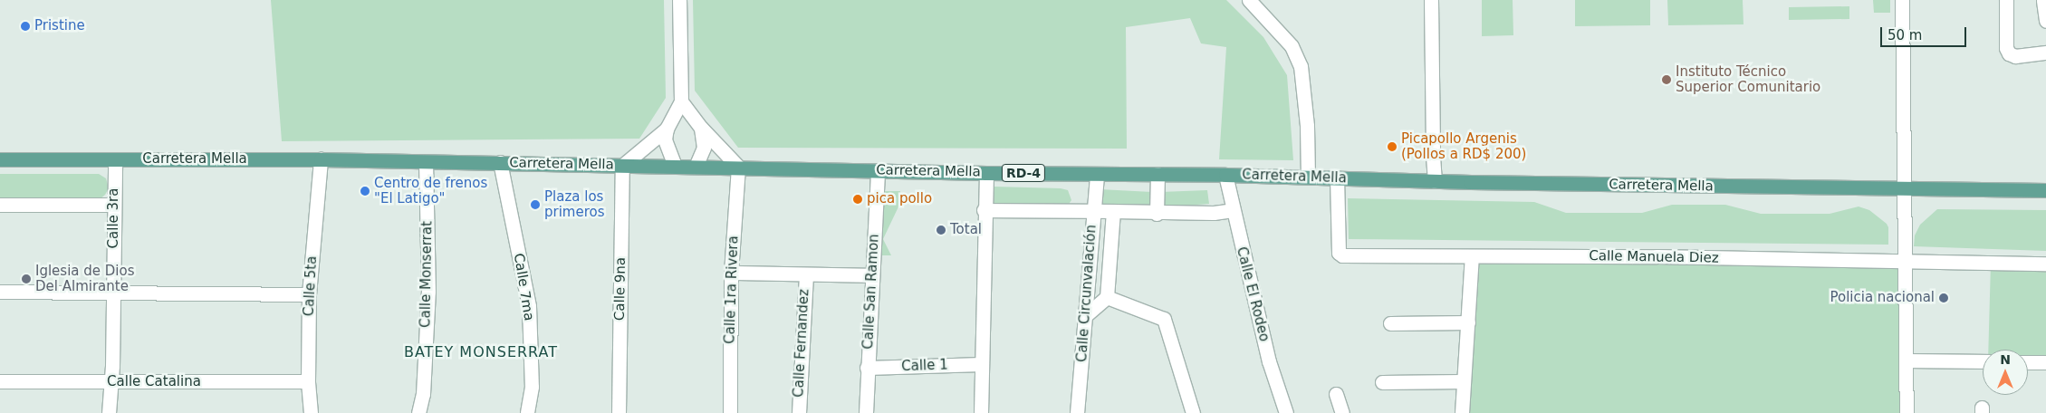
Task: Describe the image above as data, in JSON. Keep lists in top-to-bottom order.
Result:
{
  "streets": {
    "main road": ["Carretera Mella", "RD-4"],
    "street": [
      "Calle 3ra",
      "Calle Manuela Diez",
      "Calle Monserrat",
      "Calle 5ta",
      "Calle 7ma",
      "Calle 9na",
      "Calle 1ra Rivera",
      "Calle San Ramon",
      "Calle Circunvalación",
      "Calle El Rodeo",
      "Calle Fernandez",
      "Calle 1",
      "Calle Catalina"
    ]
  },
  "crossings": [
    ["Carretera Mella", "Calle 3ra"],
    ["Carretera Mella", "Calle Manuela Diez"],
    ["Carretera Mella", "Calle Monserrat"],
    ["Carretera Mella", "Calle 5ta"],
    ["Carretera Mella", "Calle 7ma"],
    ["Carretera Mella", "Calle 9na"],
    ["Carretera Mella", "Calle 1ra Rivera"],
    ["Carretera Mella", "Calle San Ramon"],
    ["Carretera Mella", "Calle Circunvalación"],
    ["Carretera Mella", "Calle El Rodeo"],
    ["Calle 3ra", "Calle Catalina"],
    ["Calle 5ta", "Calle Catalina"],
    ["Calle San Ramon", "Calle 1"]
  ],
  "districts": ["BATEY MONSERRAT"],
  "places": [
    "Pristine",
    "Instituto Técnico Superior Comunitario",
    "Picapollo Argenis (Pollos a RD$ 200)",
    "Centro de frenos \"El Latigo\"",
    "pica pollo",
    "Plaza los primeros",
    "Total",
    "Iglesia de Dios Del Almirante",
    "Policia nacional"
  ],
  "scale_bar": "50 m",
  "north": "top"
}
